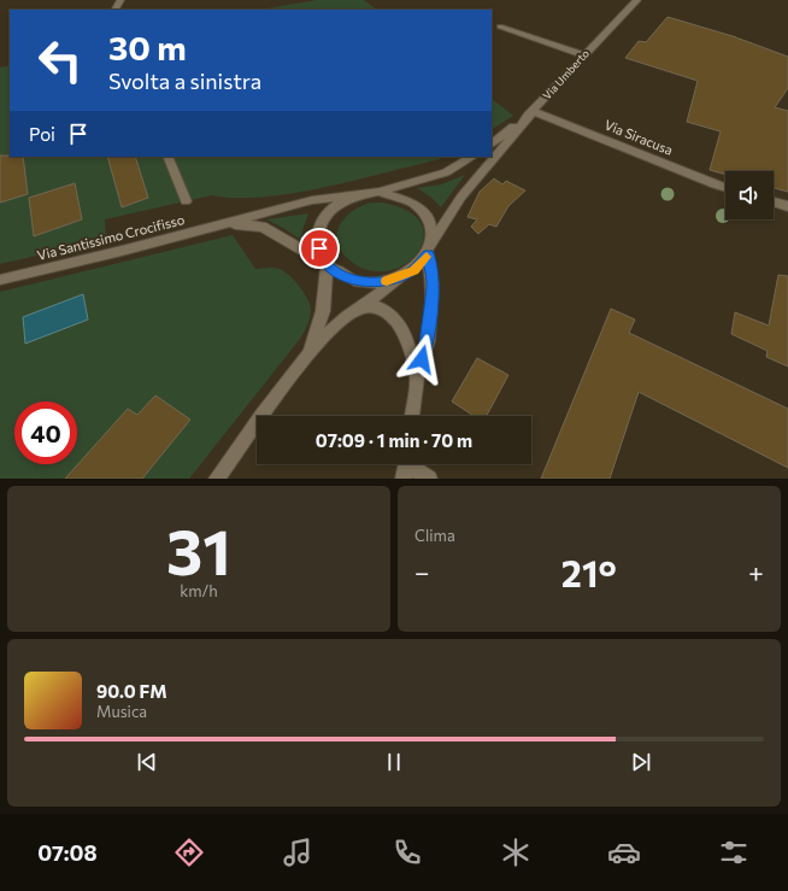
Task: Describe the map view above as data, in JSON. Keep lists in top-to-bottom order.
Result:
{
  "streets": {
    "street": ["Via Umberto", "Via Siracusa", "Via Santissimo Crocifisso"]
  },
  "crossings": [
    ["Via Umberto", "Via Siracusa"]
  ],
  "page": {
    "turn": ["30 m", "Svolta a sinistra"],
    "then": "Poi",
    "limit": "40",
    "trip": "07:09 · 1 min · 70 m",
    "tile": [
      ["31", "km/h"],
      "Clima"
    ],
    "heat": ["−", "21°", "+"],
    "song": ["90.0 FM", "Musica"],
    "tabs": "07:08"
  }
}
